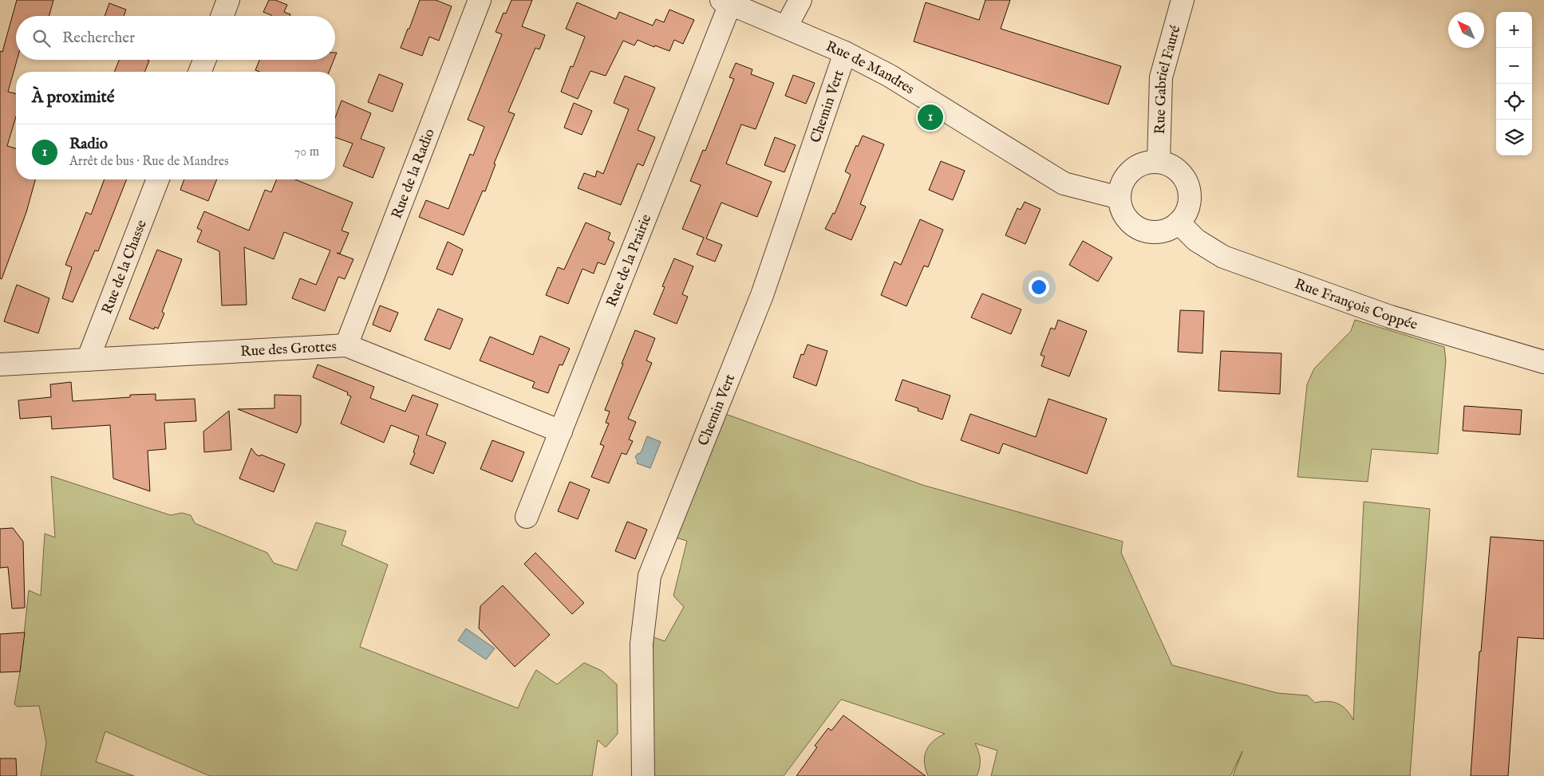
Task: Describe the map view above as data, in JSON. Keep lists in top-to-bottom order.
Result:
{
  "streets": {
    "street": [
      "Rue de Mandres",
      "Rue Gabriel Fauré",
      "Chemin Vert",
      "Rue de la Radio",
      "Rue de la Prairie",
      "Rue de la Chasse",
      "Rue François Coppée",
      "Rue des Grottes"
    ]
  },
  "crossings": [
    ["Rue de Mandres", "Rue Gabriel Fauré"],
    ["Rue de Mandres", "Chemin Vert"],
    ["Rue de Mandres", "Rue de la Prairie"],
    ["Rue de Mandres", "Rue François Coppée"],
    ["Rue Gabriel Fauré", "Rue François Coppée"],
    ["Rue de la Radio", "Rue des Grottes"],
    ["Rue de la Prairie", "Rue des Grottes"],
    ["Rue de la Chasse", "Rue des Grottes"]
  ],
  "north": "top left",
  "page": {
    "map_buttons": ["+", "−"],
    "search": "Rechercher",
    "heading": "À proximité",
    "pins": "1",
    "list": [
      {
        "mark": "1",
        "name": "Radio",
        "note": "Arrêt de bus · Rue de Mandres",
        "value": "70 m"
      }
    ]
  }
}
